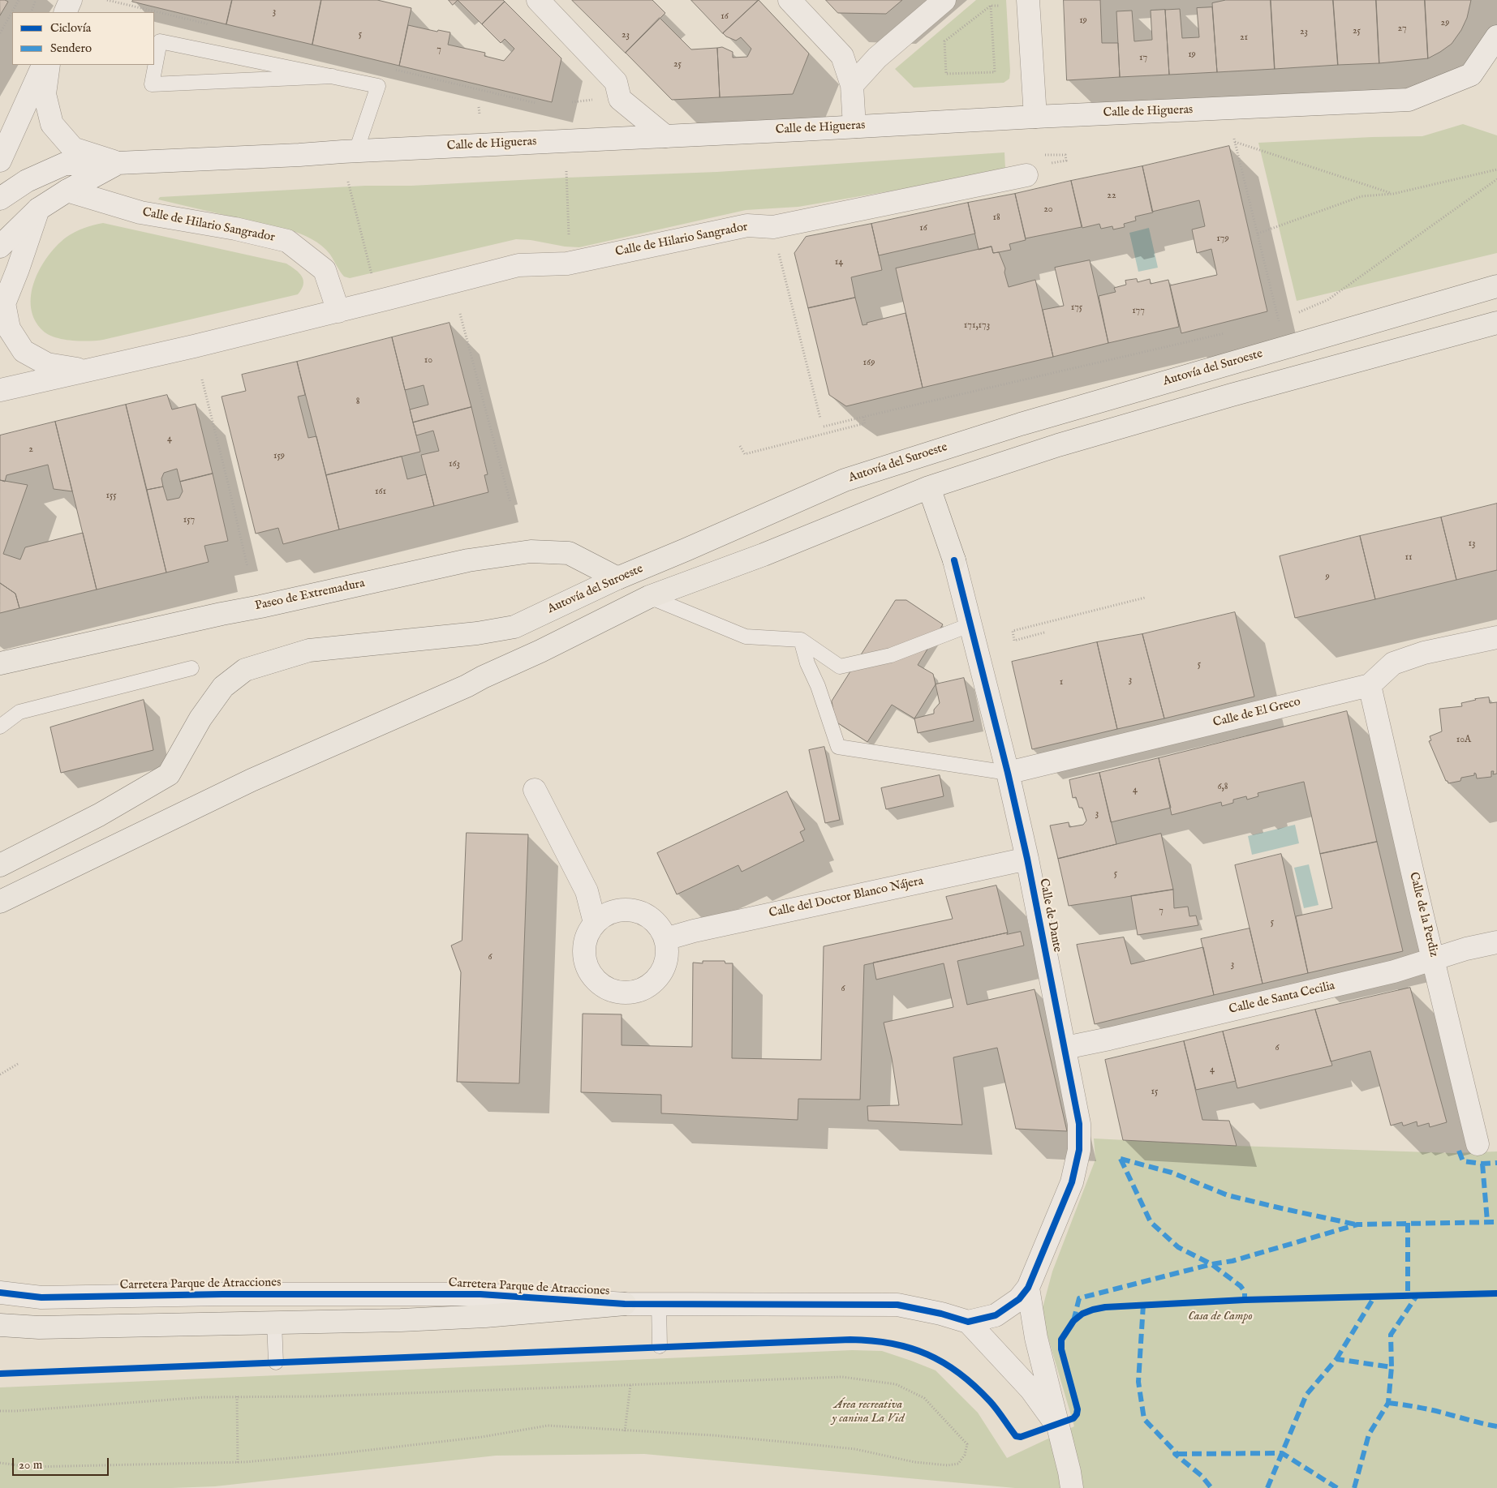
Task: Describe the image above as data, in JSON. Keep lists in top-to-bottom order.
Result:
{
  "streets": {
    "main road": ["Autovía del Suroeste", "Paseo de Extremadura"],
    "street": [
      "Calle de Higueras",
      "Calle de Hilario Sangrador",
      "Calle de El Greco",
      "Calle del Doctor Blanco Nájera",
      "Calle de la Perdiz",
      "Calle de Dante",
      "Calle de Santa Cecilia",
      "Carretera Parque de Atracciones"
    ]
  },
  "crossings": [
    ["Calle de Higueras", "Calle de Hilario Sangrador"],
    ["Autovía del Suroeste", "Paseo de Extremadura"],
    ["Calle de El Greco", "Calle de la Perdiz"],
    ["Calle de El Greco", "Calle de Dante"],
    ["Calle del Doctor Blanco Nájera", "Calle de Dante"],
    ["Calle de la Perdiz", "Calle de Santa Cecilia"],
    ["Calle de Dante", "Calle de Santa Cecilia"]
  ],
  "parks": ["Casa de Campo", "Área recreativa y canina La Vid"],
  "house_numbers": [
    "3",
    "16",
    "19",
    "29",
    "27",
    "25",
    "23",
    "5",
    "23",
    "21",
    "7",
    "19",
    "17",
    "25",
    "22",
    "20",
    "18",
    "16",
    "179",
    "14",
    "175",
    "177",
    "171,173",
    "10",
    "169",
    "8",
    "4",
    "2",
    "159",
    "163",
    "161",
    "155",
    "157",
    "13",
    "11",
    "9",
    "5",
    "3",
    "1",
    "10A",
    "6,8",
    "4",
    "3",
    "5",
    "7",
    "5",
    "6",
    "3",
    "6",
    "6",
    "4",
    "15"
  ],
  "legend": ["Ciclovía", "Sendero"],
  "scale_bar": "20 m"
}
